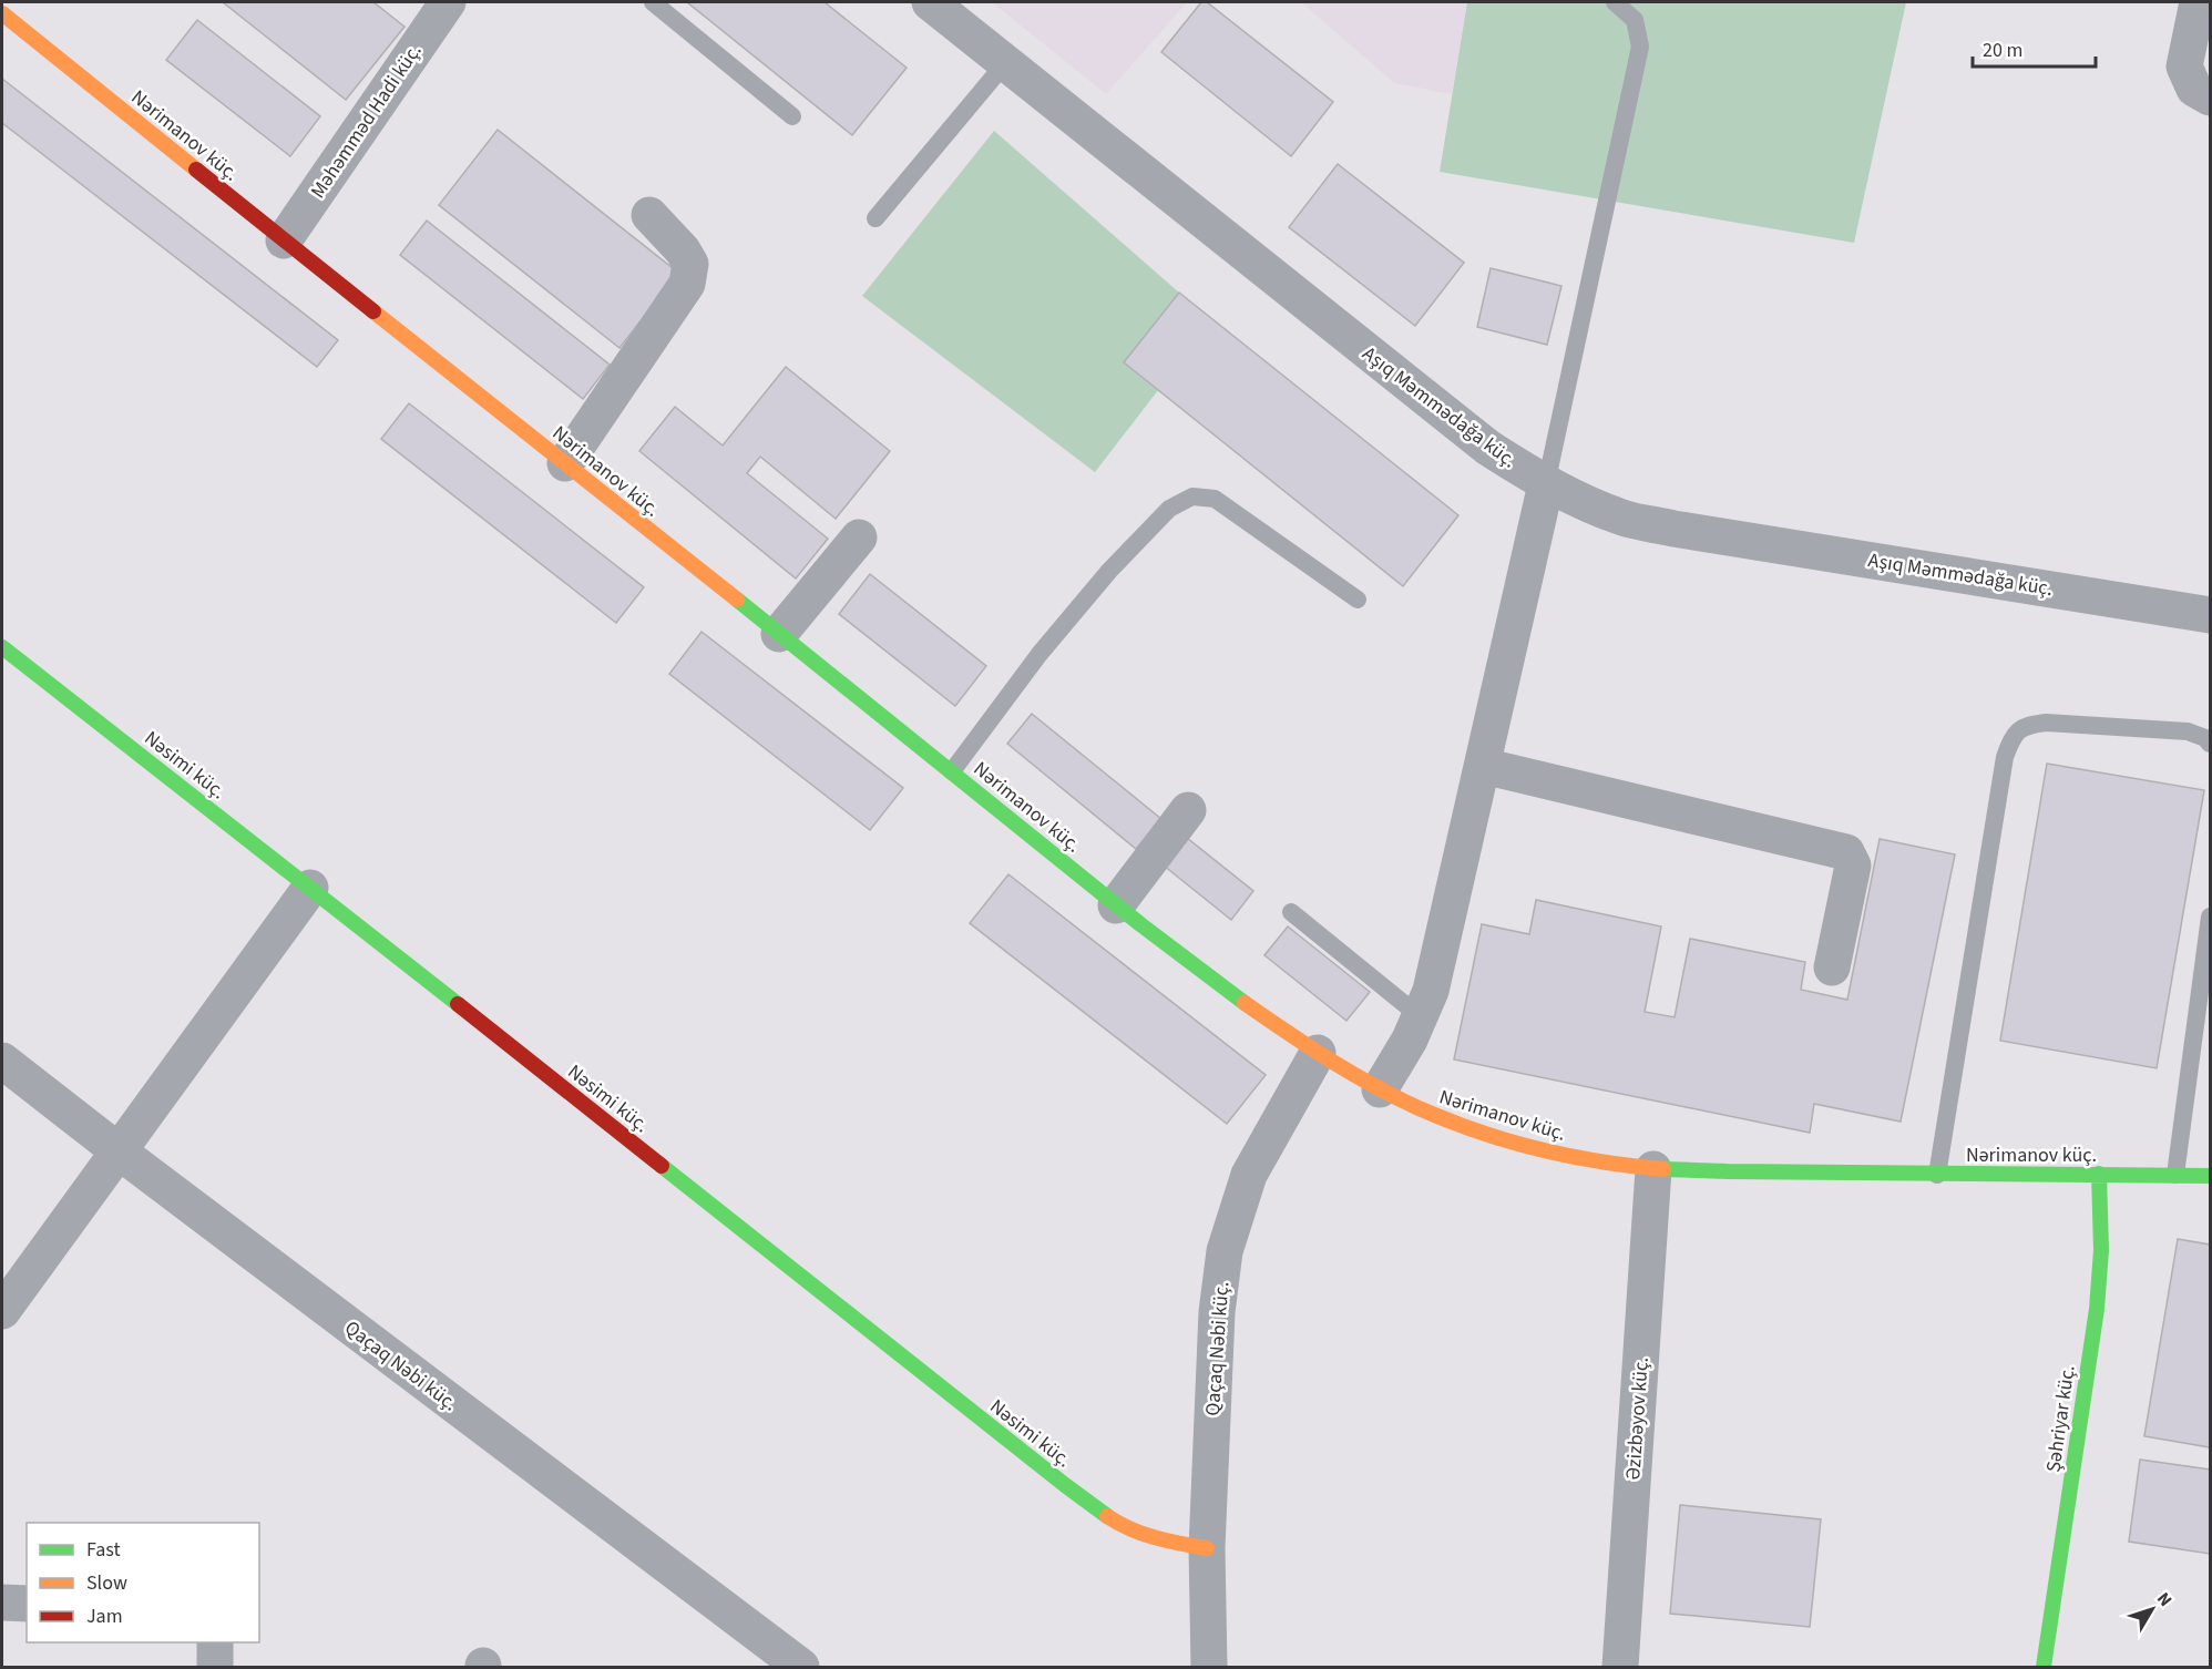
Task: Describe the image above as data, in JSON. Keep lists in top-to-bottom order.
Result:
{
  "streets": {
    "main road": ["Nərimanov küç.", "Nəsimi küç.", "Şəhriyar küç."],
    "street": [
      "Məhəmməd Hadi küç.",
      "Aşıq Məmmədağa küç.",
      "Qaçaq Nəbi küç.",
      "Əzizbəyov küç."
    ]
  },
  "crossings": [
    ["Məhəmməd Hadi küç.", "Nərimanov küç."],
    ["Nərimanov küç.", "Qaçaq Nəbi küç."],
    ["Nərimanov küç.", "Əzizbəyov küç."],
    ["Nərimanov küç.", "Şəhriyar küç."],
    ["Nəsimi küç.", "Qaçaq Nəbi küç."]
  ],
  "legend": ["Fast", "Slow", "Jam"],
  "scale_bar": "20 m",
  "north": "top right"
}
